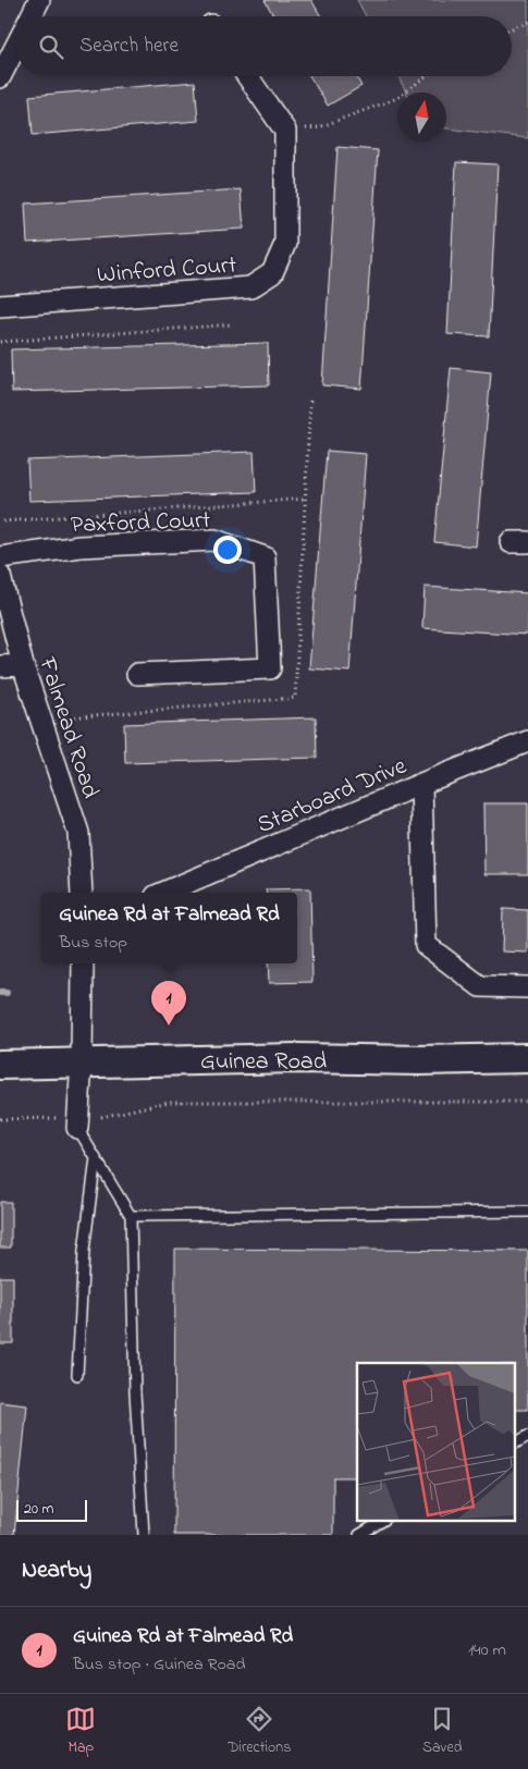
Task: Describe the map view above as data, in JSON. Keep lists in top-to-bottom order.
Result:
{
  "streets": {
    "main road": ["Guinea Road"],
    "street": [
      "Winford Court",
      "Paxford Court",
      "Falmead Road",
      "Starboard Drive"
    ]
  },
  "scale_bar": "20 m",
  "north": "top",
  "page": {
    "search": "Search here",
    "popup": ["Guinea Rd at Falmead Rd", "Bus stop"],
    "pins": "1",
    "scale": "20 m",
    "heading": "Nearby",
    "list": [
      {
        "mark": "1",
        "name": "Guinea Rd at Falmead Rd",
        "note": "Bus stop · Guinea Road",
        "value": "140 m"
      }
    ],
    "nav": ["Map", "Directions", "Saved"]
  }
}
